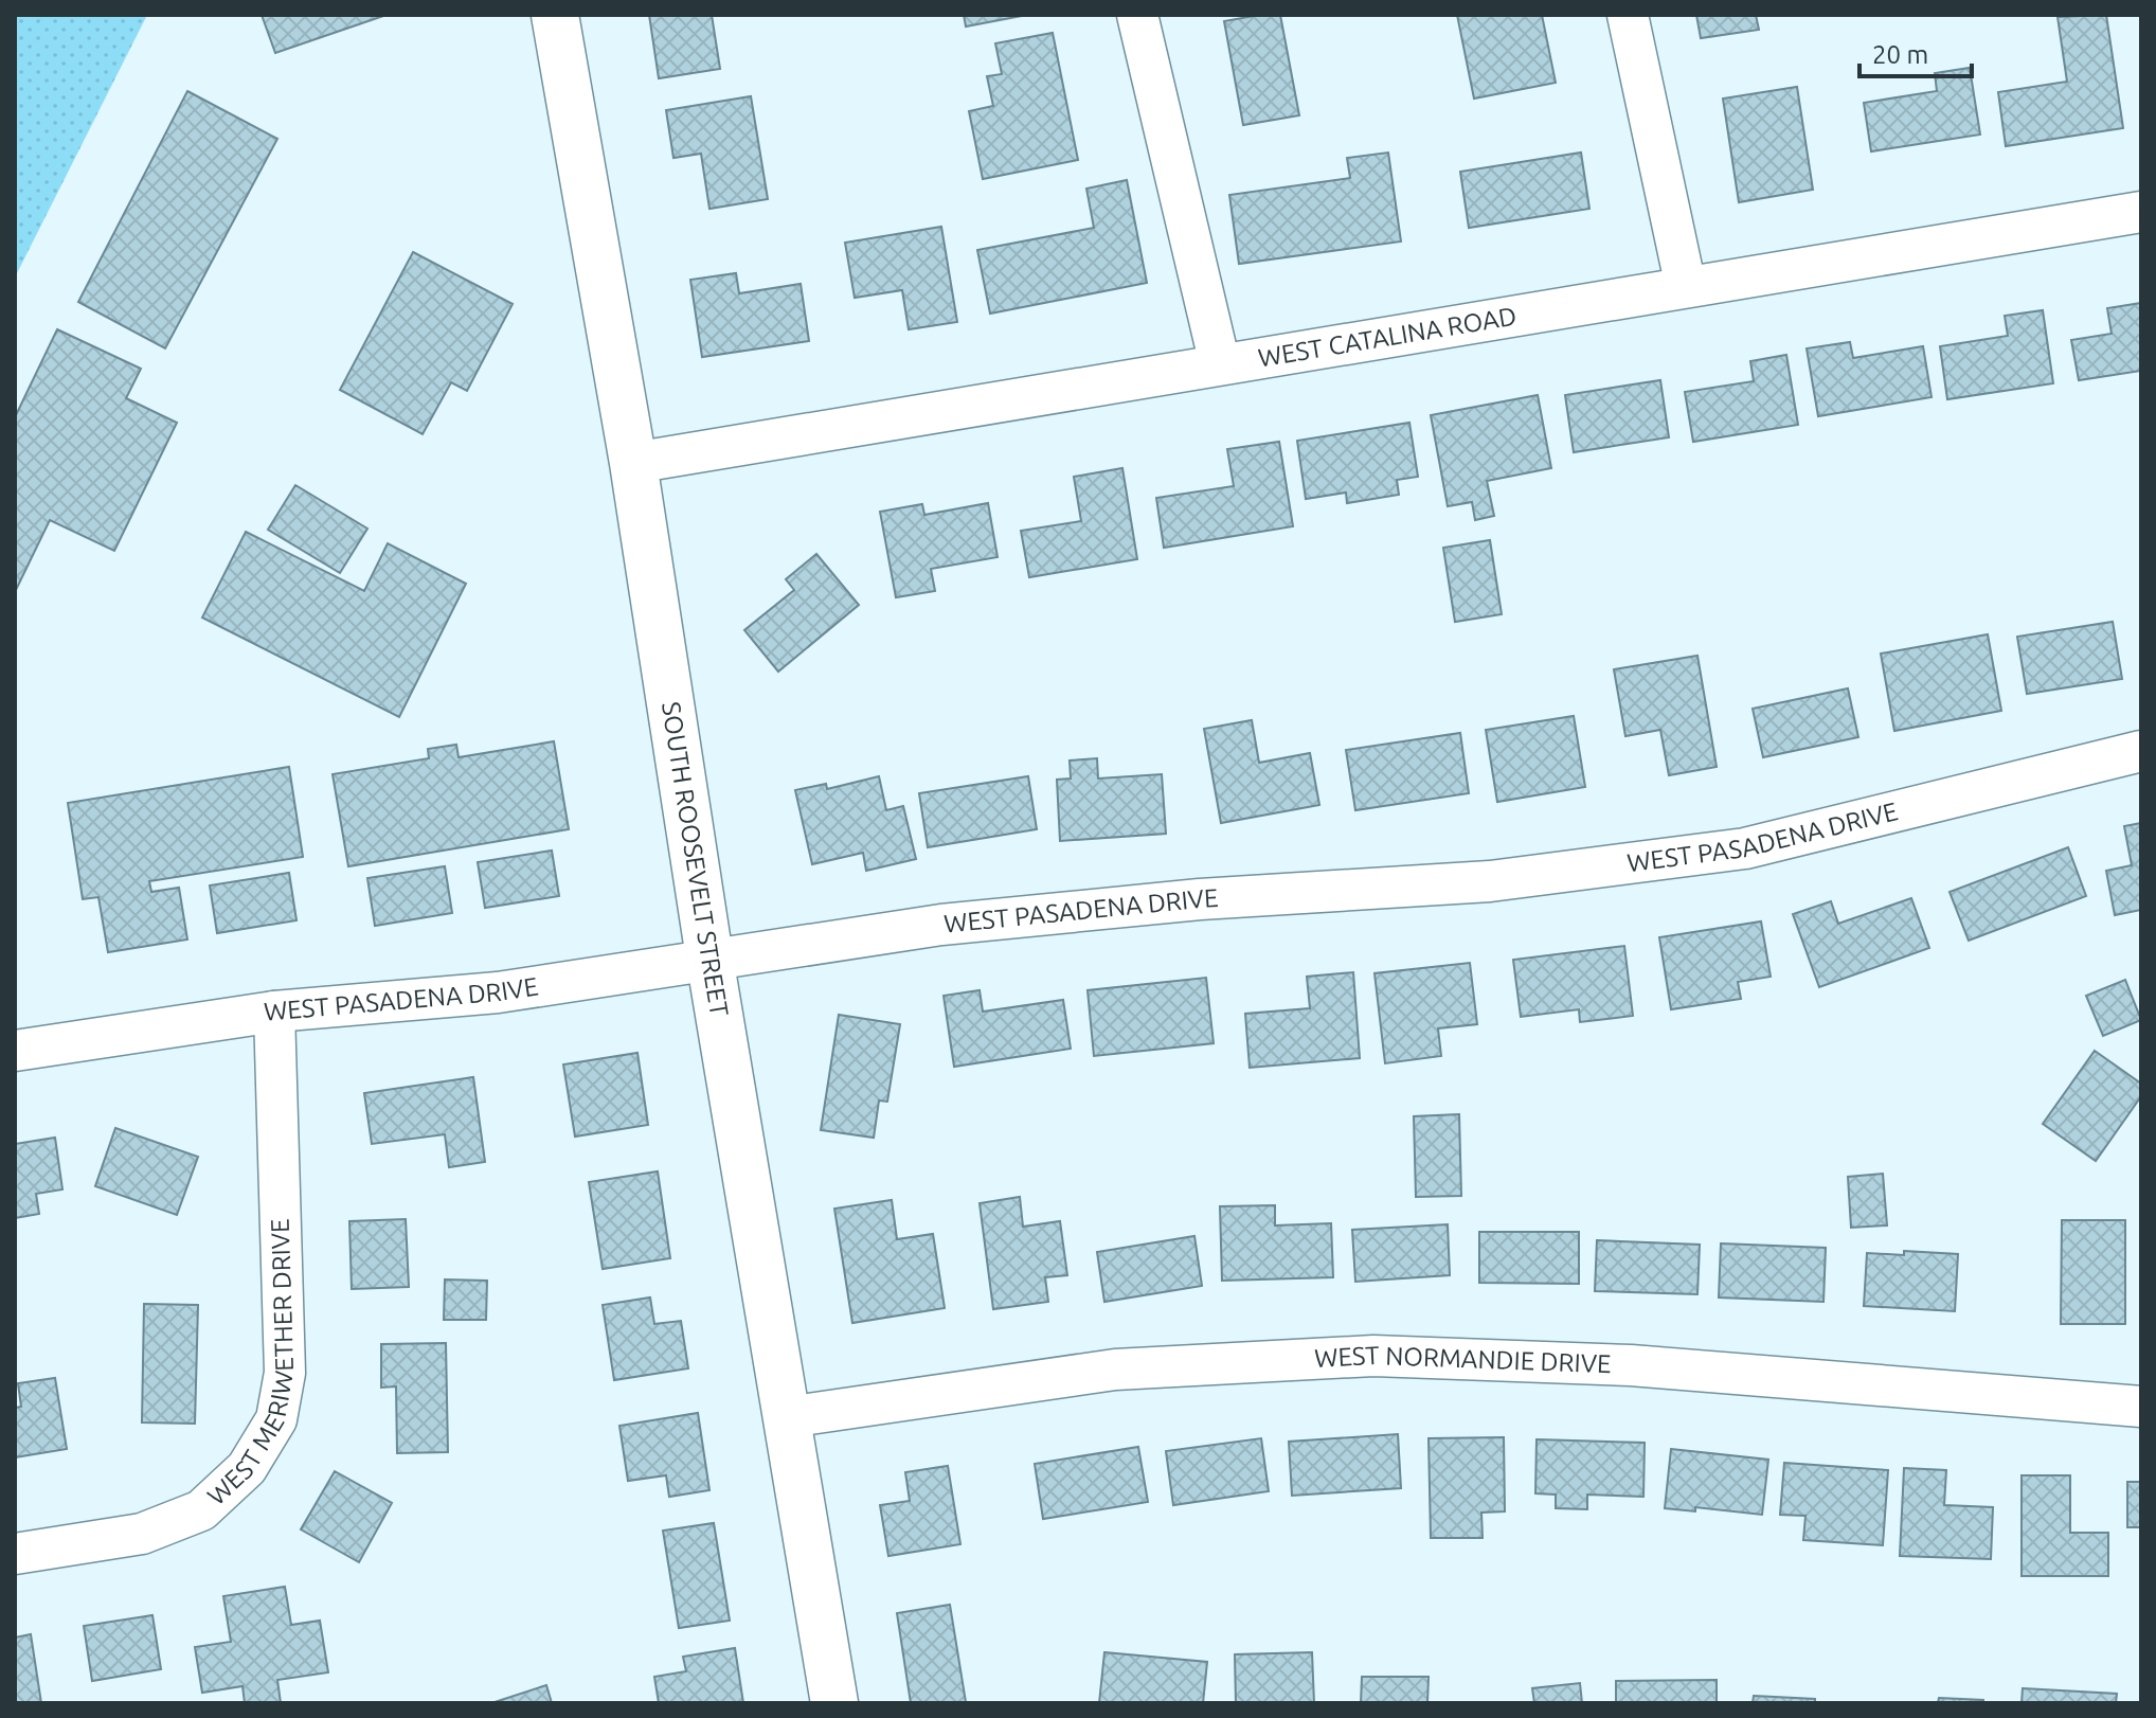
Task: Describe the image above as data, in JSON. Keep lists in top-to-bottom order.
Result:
{
  "streets": {
    "street": [
      "WEST CATALINA ROAD",
      "WEST PASADENA DRIVE",
      "SOUTH ROOSEVELT STREET",
      "WEST MERIWETHER DRIVE",
      "WEST NORMANDIE DRIVE"
    ]
  },
  "crossings": [
    ["WEST CATALINA ROAD", "SOUTH ROOSEVELT STREET"],
    ["WEST PASADENA DRIVE", "SOUTH ROOSEVELT STREET"],
    ["WEST PASADENA DRIVE", "WEST MERIWETHER DRIVE"],
    ["SOUTH ROOSEVELT STREET", "WEST NORMANDIE DRIVE"]
  ],
  "scale_bar": "20 m"
}
